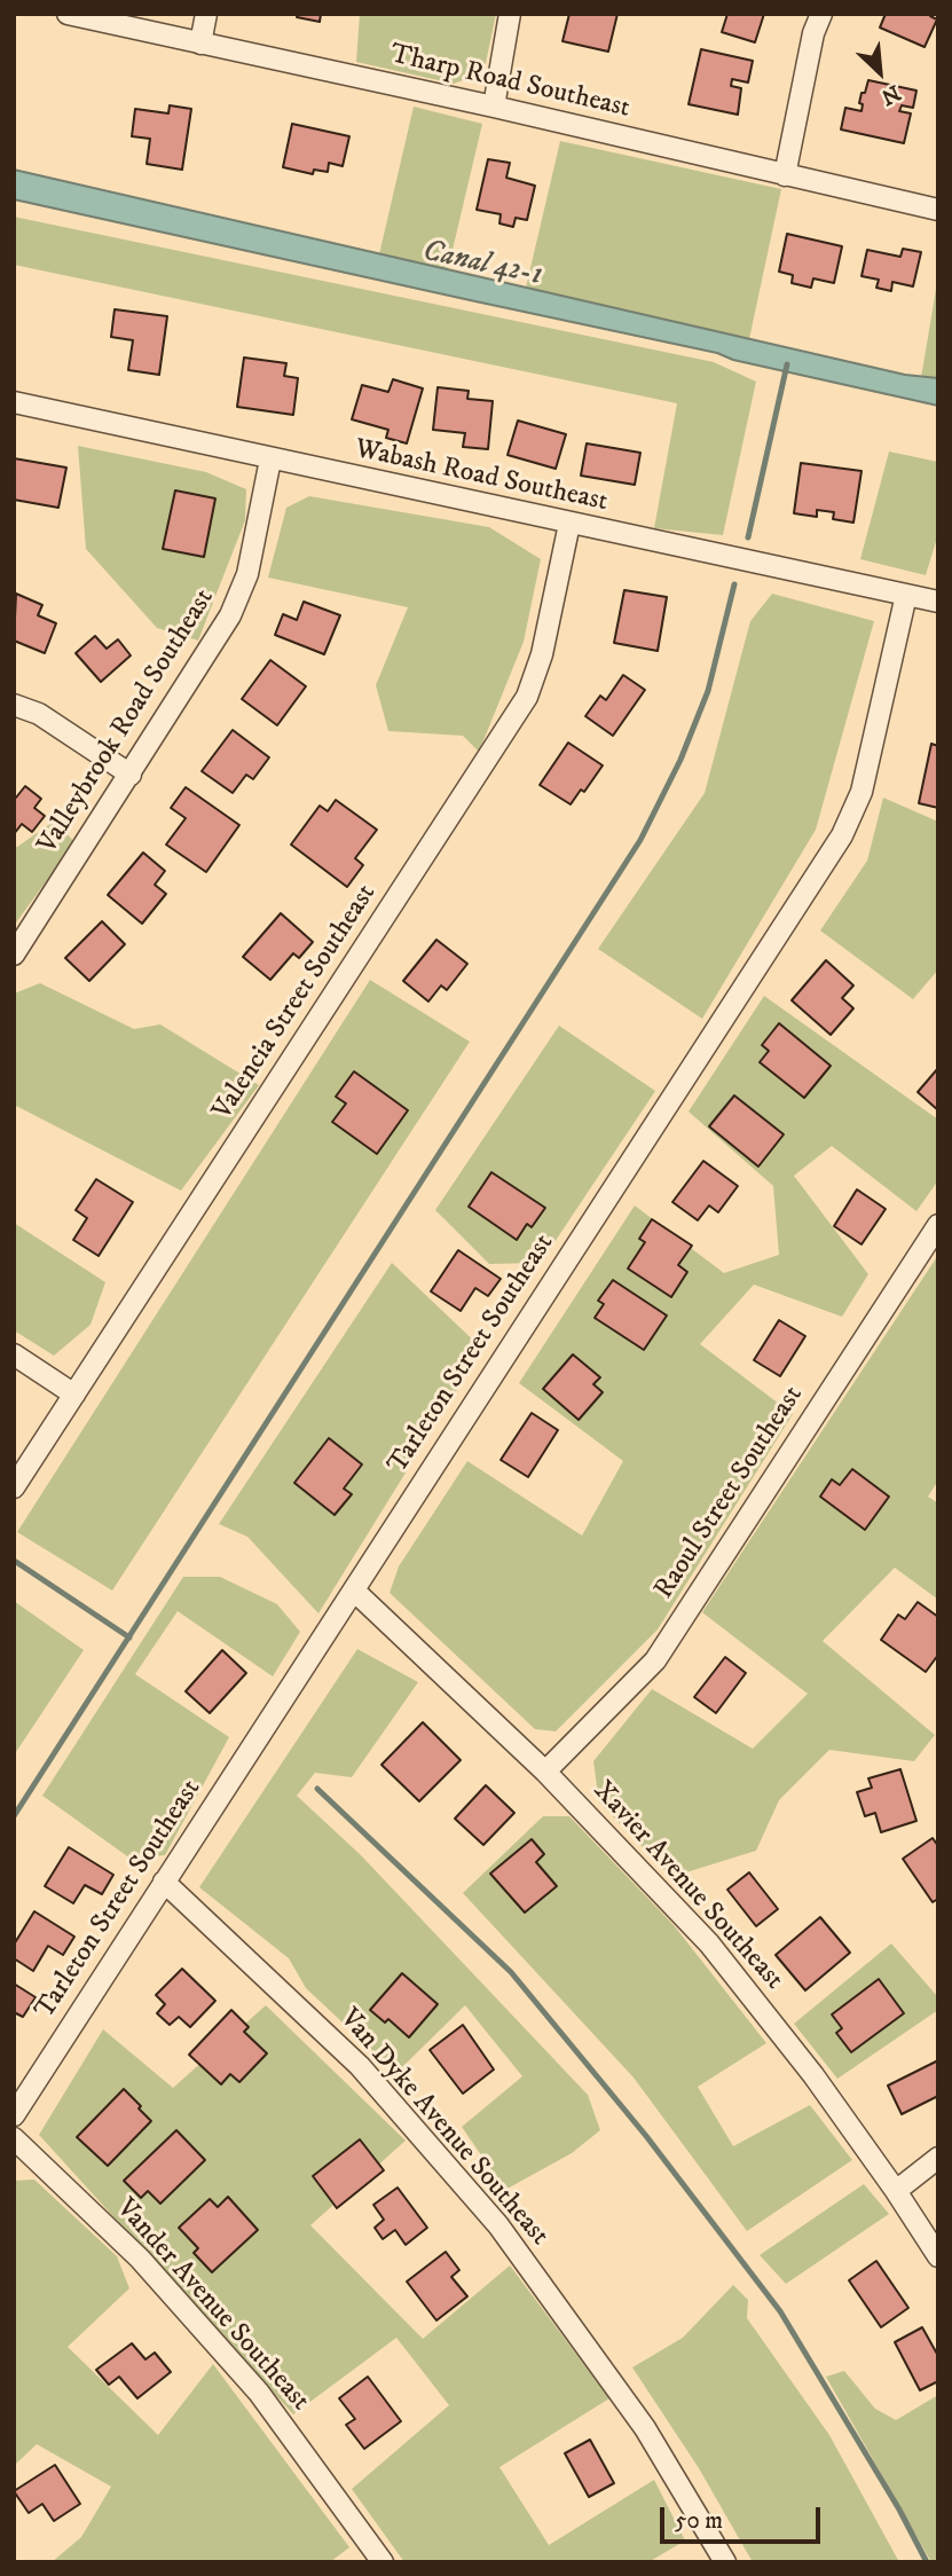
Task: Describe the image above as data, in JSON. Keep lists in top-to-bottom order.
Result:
{
  "streets": {
    "street": [
      "Tharp Road Southeast",
      "Wabash Road Southeast",
      "Valleybrook Road Southeast",
      "Valencia Street Southeast",
      "Tarleton Street Southeast",
      "Raoul Street Southeast",
      "Xavier Avenue Southeast",
      "Van Dyke Avenue Southeast",
      "Vander Avenue Southeast"
    ]
  },
  "crossings": [
    ["Wabash Road Southeast", "Valleybrook Road Southeast"],
    ["Wabash Road Southeast", "Valencia Street Southeast"],
    ["Wabash Road Southeast", "Tarleton Street Southeast"],
    ["Tarleton Street Southeast", "Xavier Avenue Southeast"],
    ["Tarleton Street Southeast", "Van Dyke Avenue Southeast"],
    ["Raoul Street Southeast", "Xavier Avenue Southeast"]
  ],
  "water": ["Canal 42-1"],
  "scale_bar": "50 m",
  "north": "bottom right"
}
